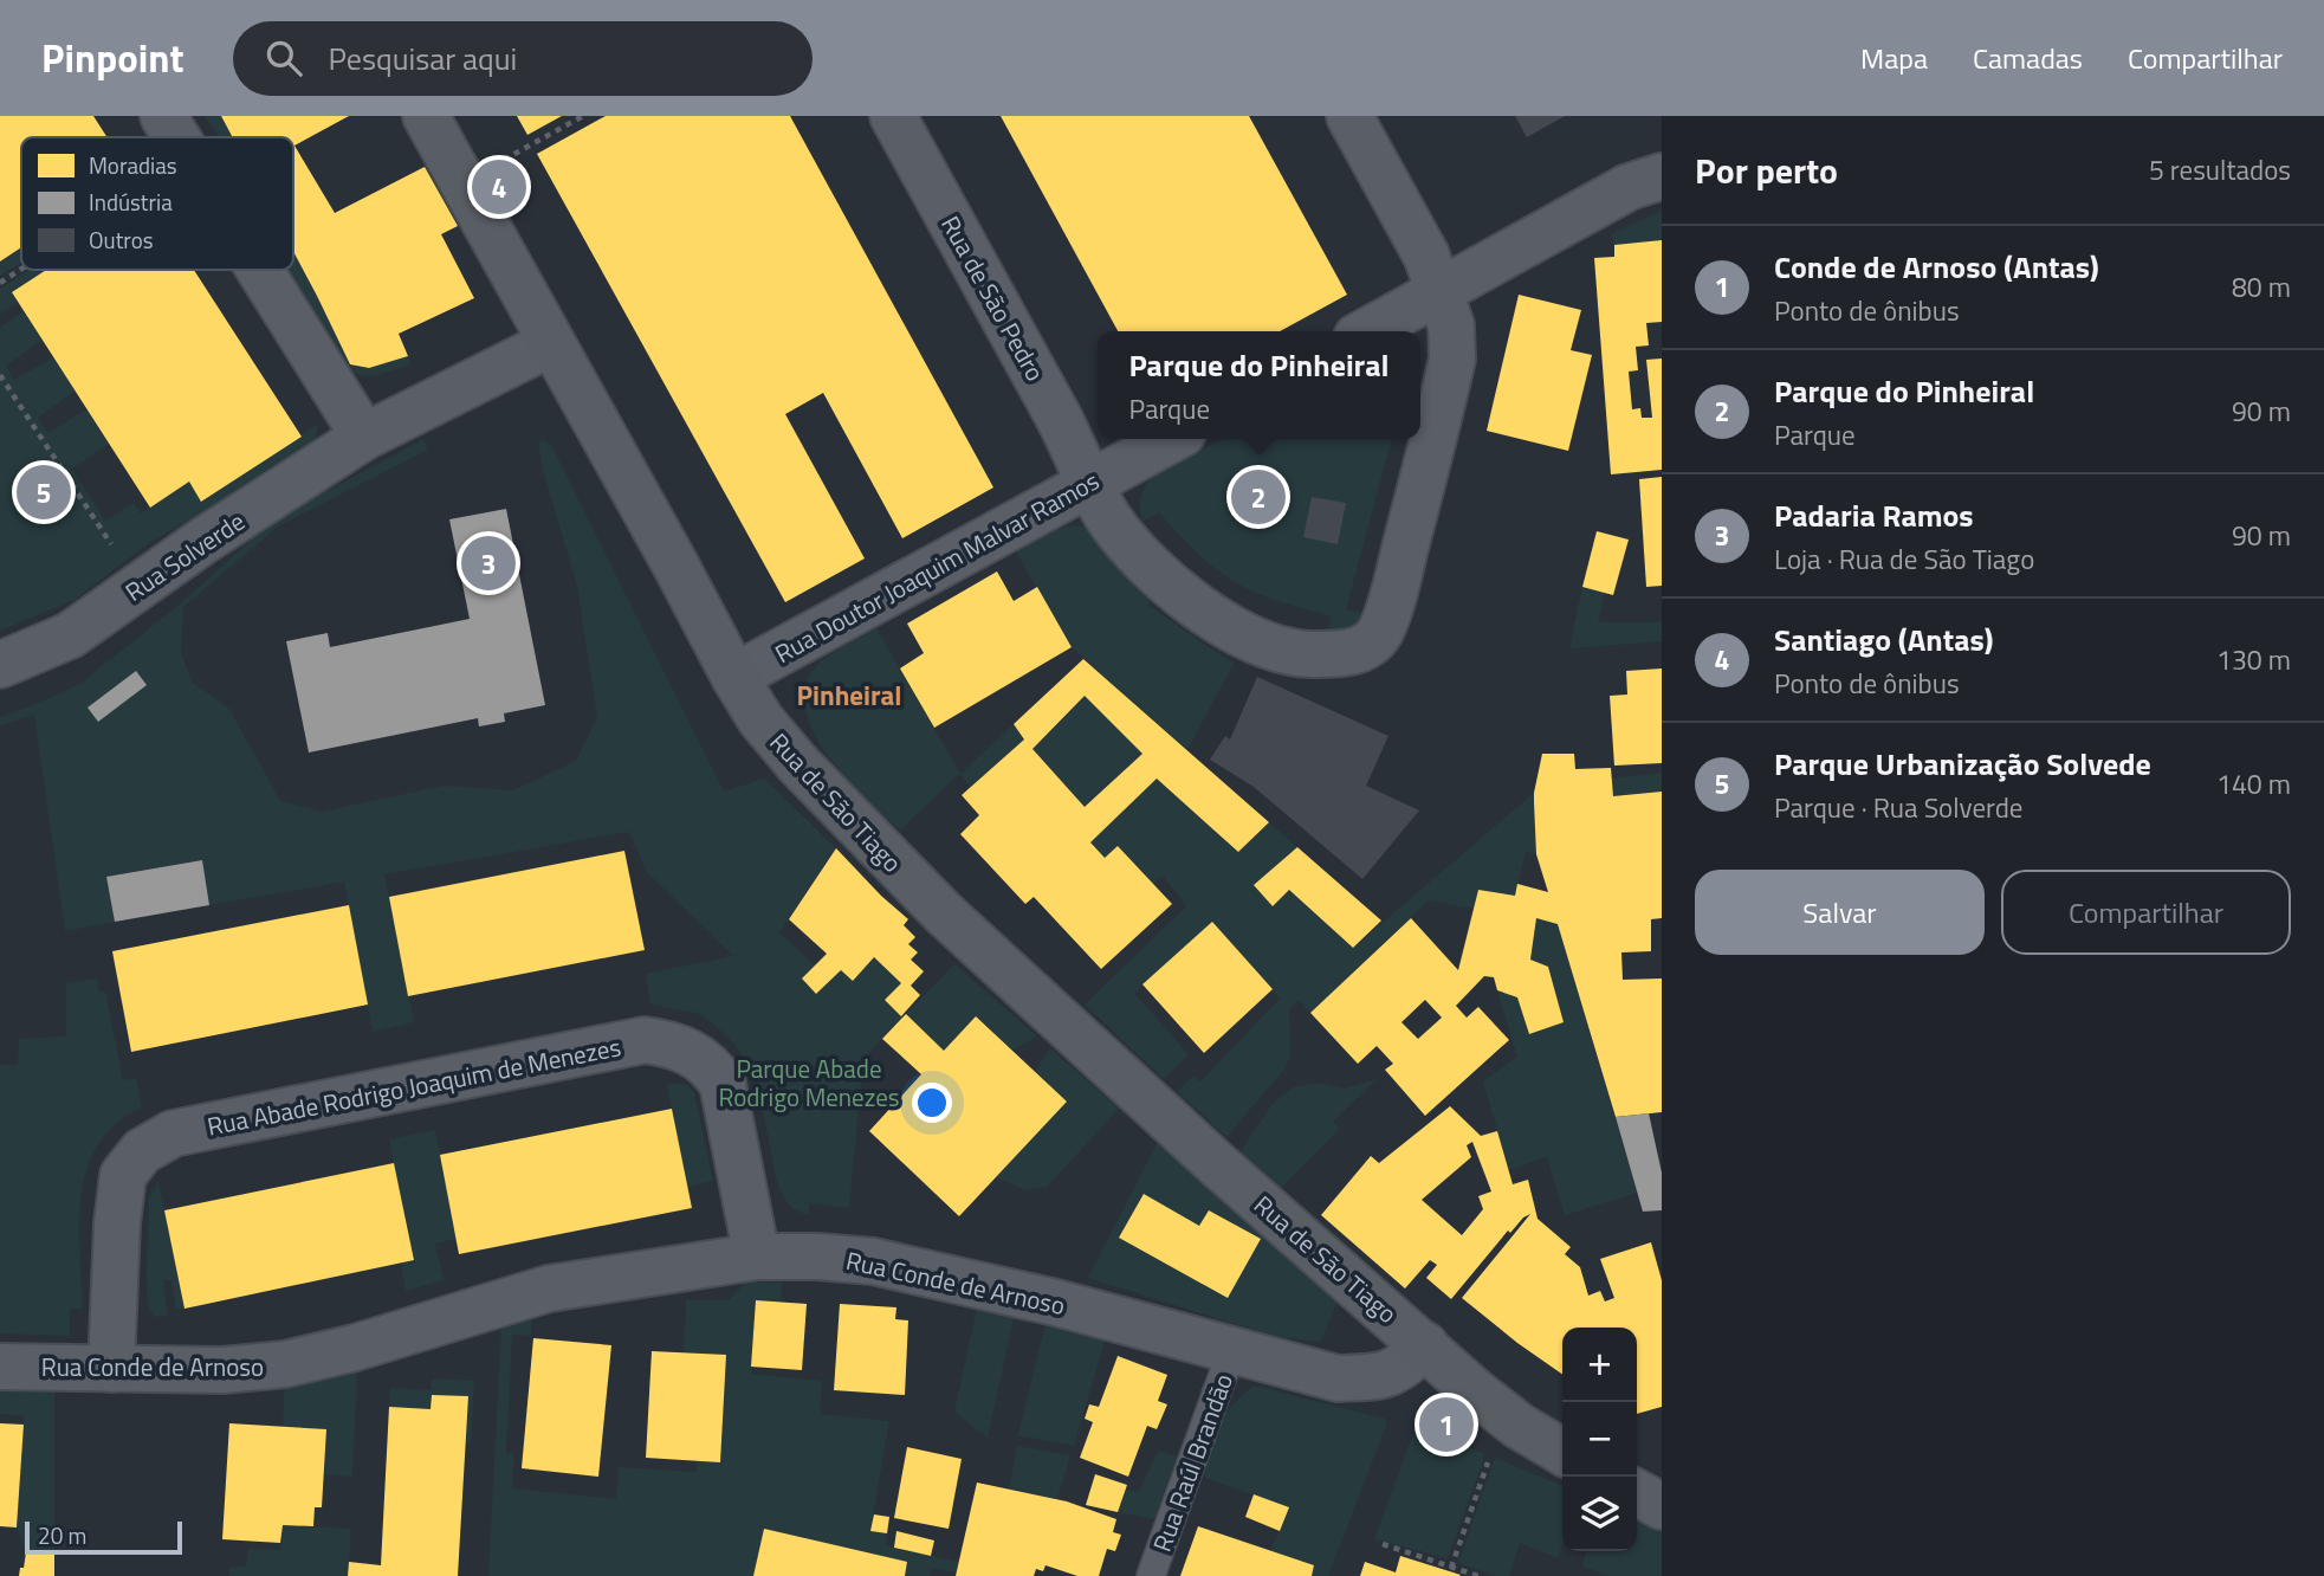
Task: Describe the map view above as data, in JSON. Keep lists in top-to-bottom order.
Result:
{
  "streets": {
    "main road": ["Rua de São Tiago"],
    "street": [
      "Rua de São Pedro",
      "Rua Solverde",
      "Rua Doutor Joaquim Malvar Ramos",
      "Rua Abade Rodrigo Joaquim de Menezes",
      "Rua Conde de Arnoso"
    ],
    "lane": ["Rua Raúl Brandão"]
  },
  "crossings": [
    ["Rua de São Pedro", "Rua Doutor Joaquim Malvar Ramos"],
    ["Rua Solverde", "Rua de São Tiago"],
    ["Rua Doutor Joaquim Malvar Ramos", "Rua de São Tiago"],
    ["Rua de São Tiago", "Rua Conde de Arnoso"],
    ["Rua Abade Rodrigo Joaquim de Menezes", "Rua Conde de Arnoso"],
    ["Rua Conde de Arnoso", "Rua Raúl Brandão"]
  ],
  "districts": ["Pinheiral"],
  "parks": ["Parque Abade Rodrigo Menezes"],
  "legend": ["Moradias", "Indústria", "Outros"],
  "scale_bar": "20 m",
  "page": {
    "header": "Pinpoint",
    "search": "Pesquisar aqui",
    "nav": ["Mapa", "Camadas", "Compartilhar"],
    "heading": ["Por perto", "5 resultados"],
    "pins": [
      "4",
      "5",
      "2",
      "3",
      "1"
    ],
    "list": [
      {
        "mark": "1",
        "name": "Conde de Arnoso (Antas)",
        "note": "Ponto de ônibus",
        "value": "80 m"
      },
      {
        "mark": "2",
        "name": "Parque do Pinheiral",
        "note": "Parque",
        "value": "90 m"
      },
      {
        "mark": "3",
        "name": "Padaria Ramos",
        "note": "Loja · Rua de São Tiago",
        "value": "90 m"
      },
      {
        "mark": "4",
        "name": "Santiago (Antas)",
        "note": "Ponto de ônibus",
        "value": "130 m"
      },
      {
        "mark": "5",
        "name": "Parque Urbanização Solvede",
        "note": "Parque · Rua Solverde",
        "value": "140 m"
      }
    ],
    "popup": ["Parque do Pinheiral", "Parque"],
    "buttons": ["Salvar", "Compartilhar"],
    "map_buttons": ["+", "−"],
    "scale": "20 m"
  }
}
